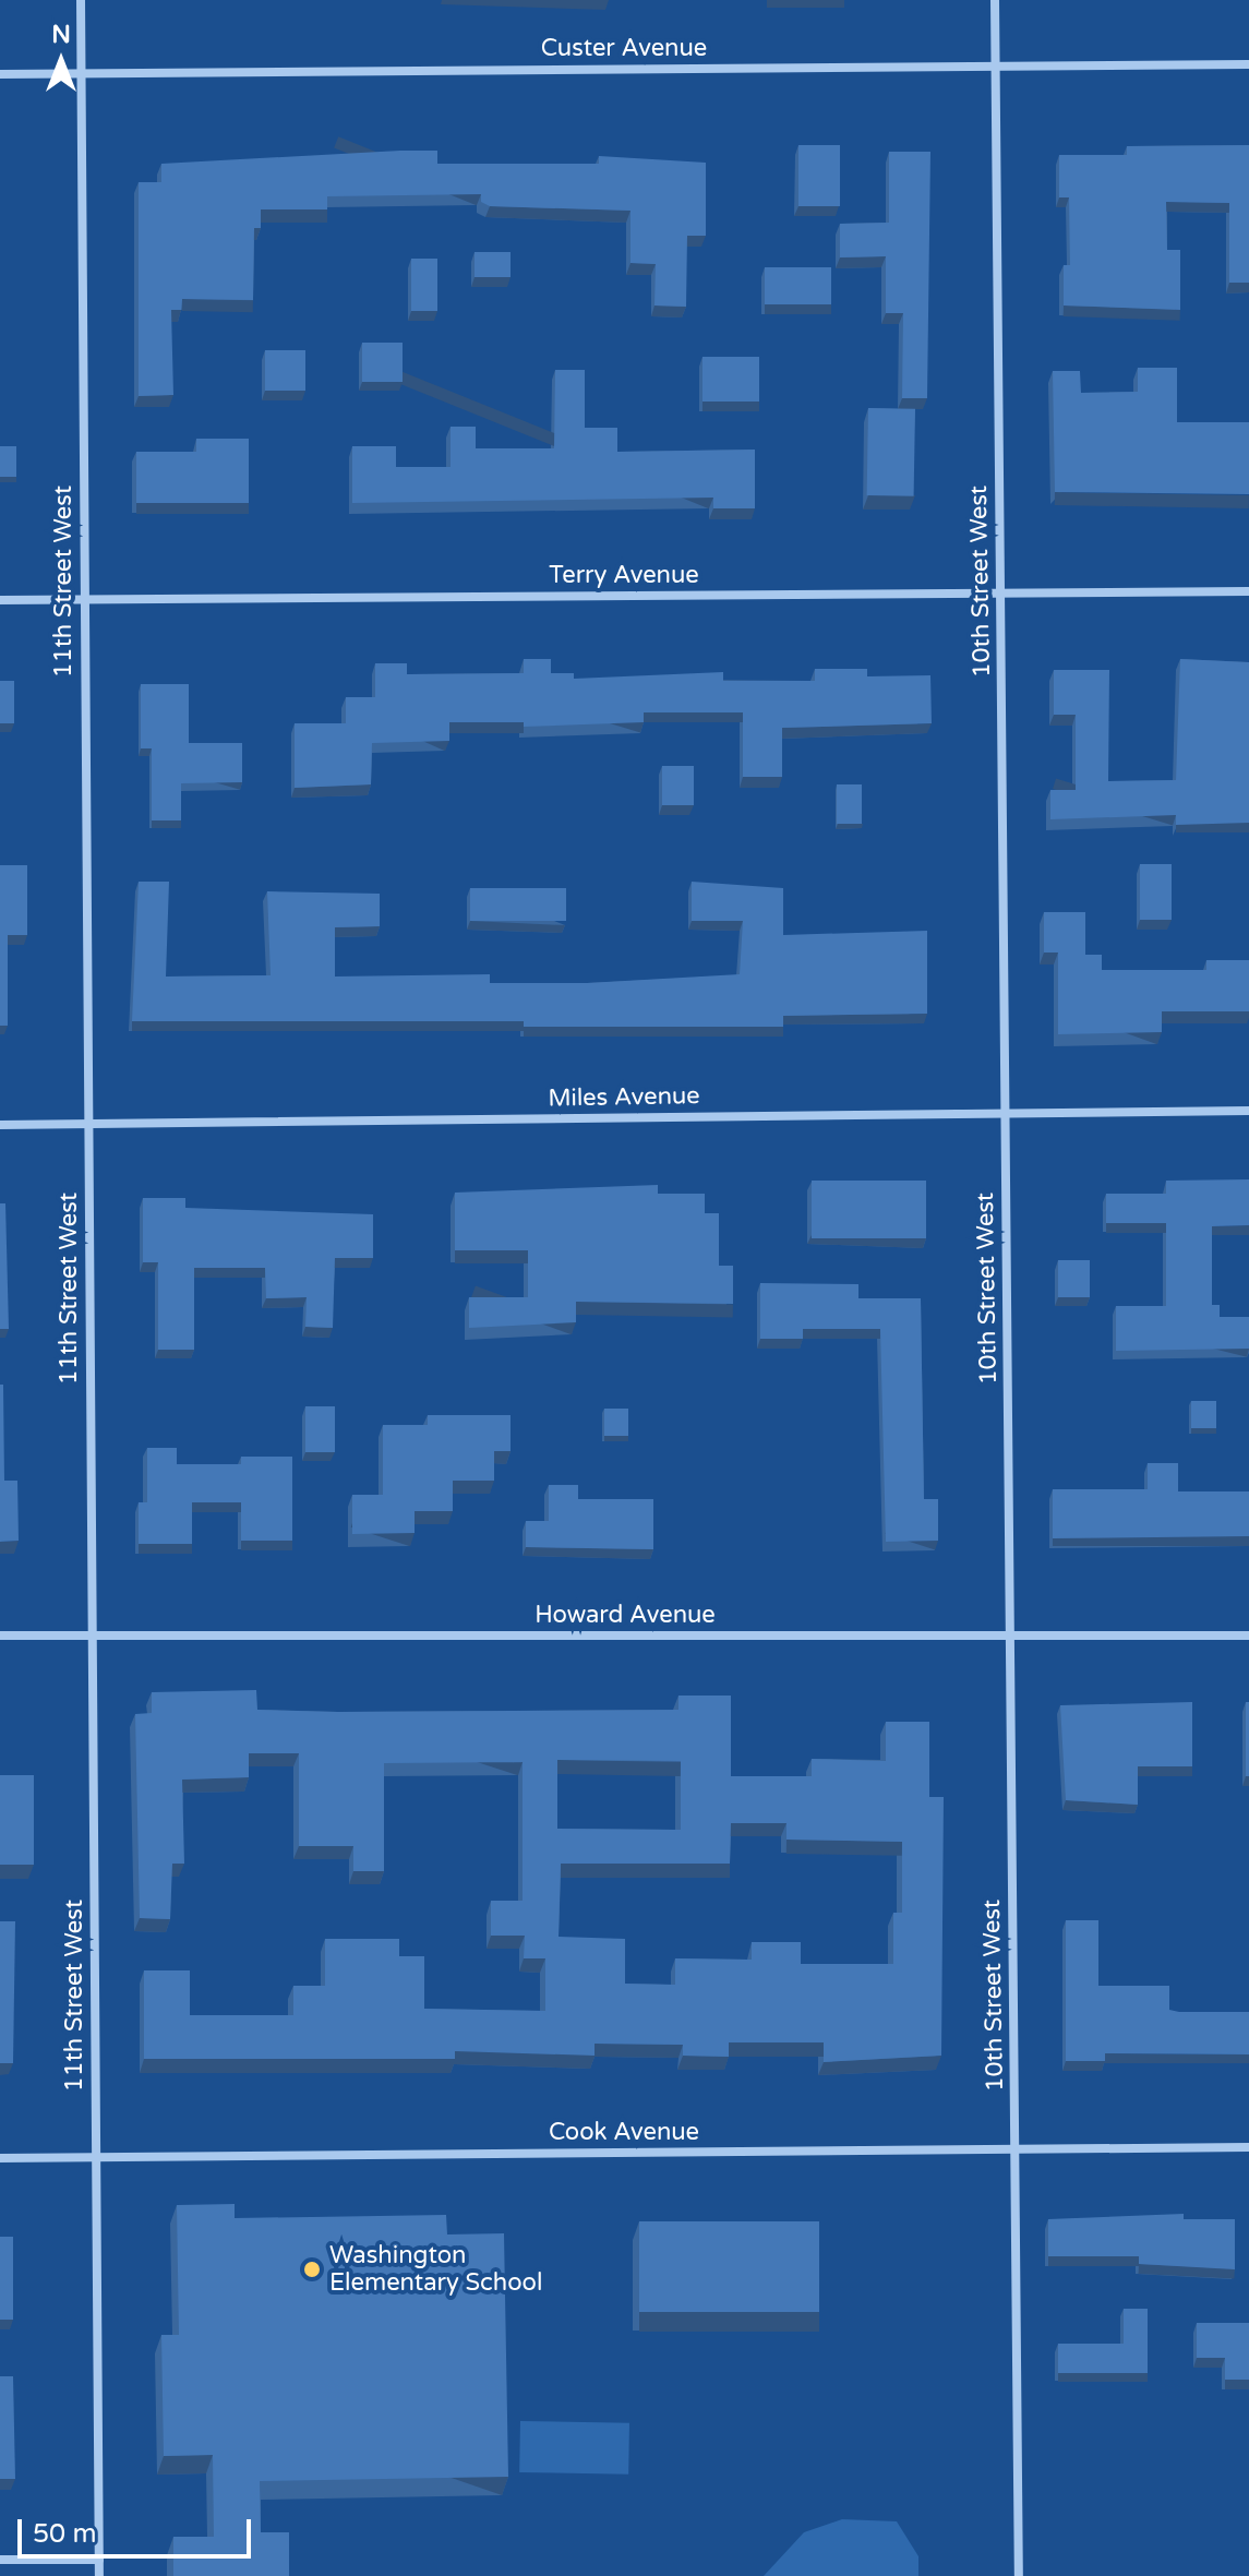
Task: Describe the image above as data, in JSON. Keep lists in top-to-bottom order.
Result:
{
  "streets": {
    "street": [
      "Custer Avenue",
      "Terry Avenue",
      "11th Street West",
      "10th Street West",
      "Miles Avenue",
      "Howard Avenue",
      "Cook Avenue"
    ]
  },
  "crossings": [
    ["Custer Avenue", "11th Street West"],
    ["Custer Avenue", "10th Street West"],
    ["Terry Avenue", "11th Street West"],
    ["Terry Avenue", "10th Street West"],
    ["11th Street West", "Miles Avenue"],
    ["11th Street West", "Howard Avenue"],
    ["11th Street West", "Cook Avenue"],
    ["10th Street West", "Miles Avenue"],
    ["10th Street West", "Howard Avenue"],
    ["10th Street West", "Cook Avenue"]
  ],
  "places": ["Washington Elementary School"],
  "scale_bar": "50 m",
  "north": "top"
}
